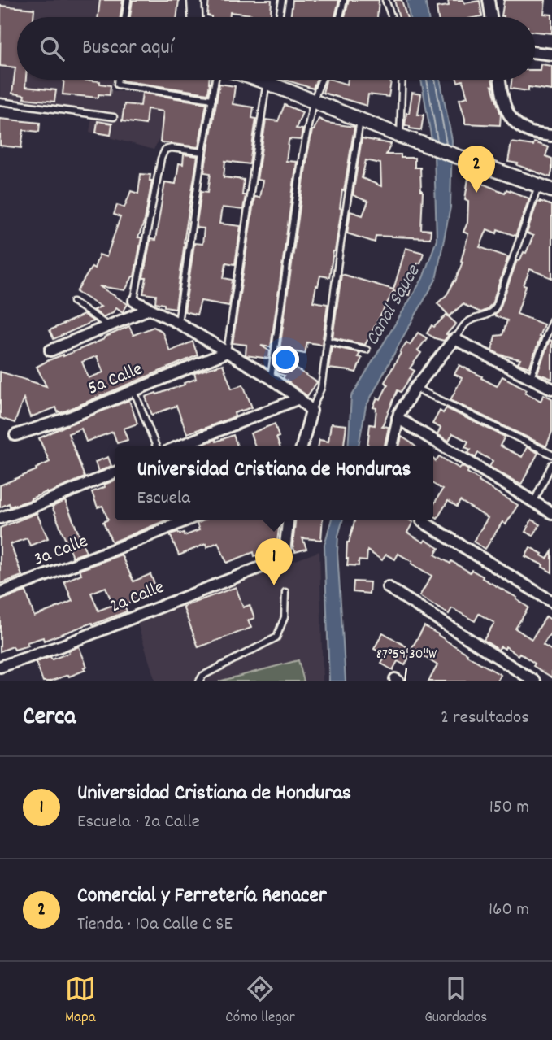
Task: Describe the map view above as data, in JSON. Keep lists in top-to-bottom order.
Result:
{
  "streets": {
    "street": ["5a Calle", "3a Calle", "2a Calle"]
  },
  "water": ["Canal Sauce"],
  "page": {
    "search": "Buscar aquí",
    "pins": ["2", "1"],
    "popup": ["Universidad Cristiana de Honduras", "Escuela"],
    "heading": ["Cerca", "2 resultados"],
    "list": [
      {
        "mark": "1",
        "name": "Universidad Cristiana de Honduras",
        "note": "Escuela · 2a Calle",
        "value": "150 m"
      },
      {
        "mark": "2",
        "name": "Comercial y Ferretería Renacer",
        "note": "Tienda · 10a Calle C SE",
        "value": "160 m"
      }
    ],
    "nav": ["Mapa", "Cómo llegar", "Guardados"]
  },
  "coordinates": ["87°59'30\"W"]
}
